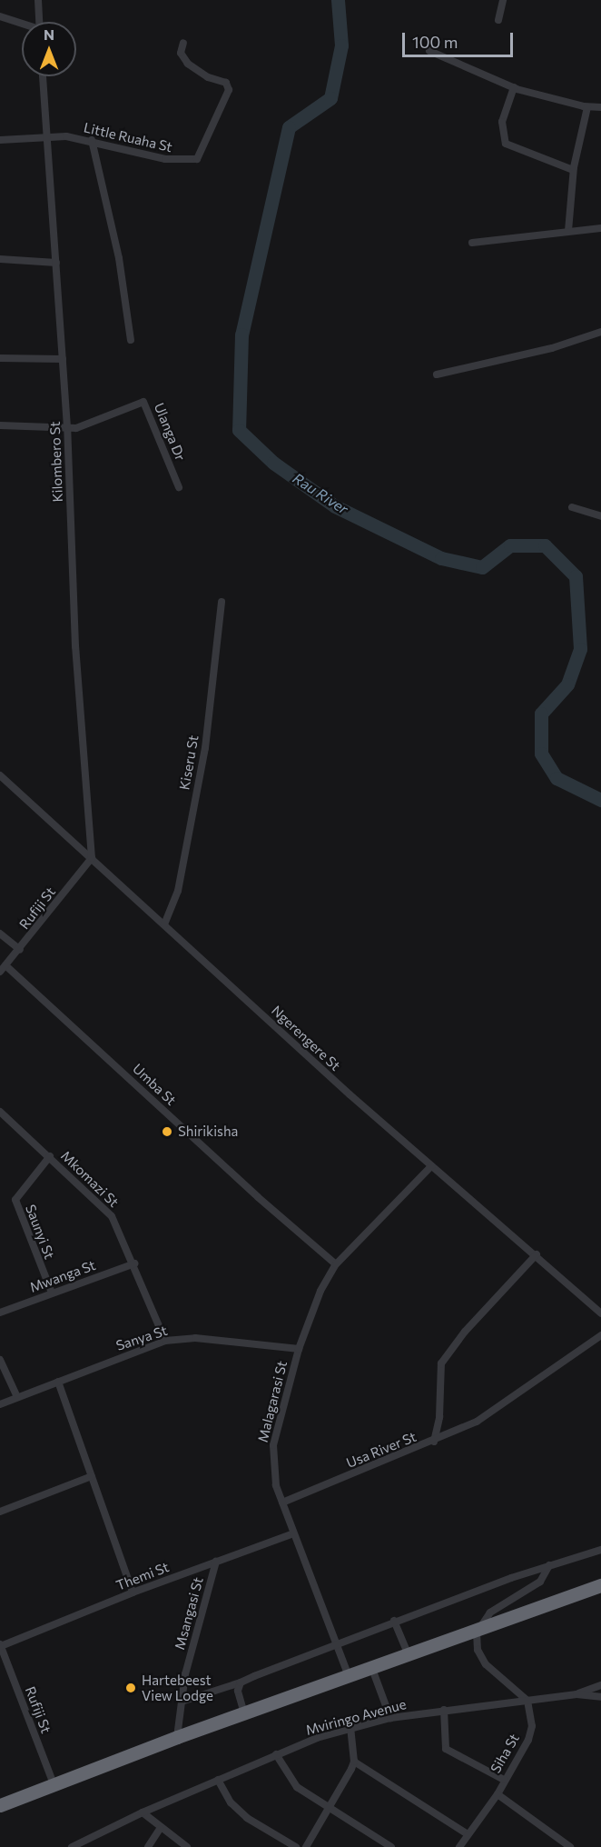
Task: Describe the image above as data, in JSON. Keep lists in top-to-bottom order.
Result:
{
  "streets": {
    "street": [
      "Little Ruaha St",
      "Ulanga Dr",
      "Kilombero St",
      "Kiseru St",
      "Rufiji St",
      "Ngerengere St",
      "Umba St",
      "Mkomazi St",
      "Saunyi St",
      "Mwanga St",
      "Sanya St",
      "Malagarasi St",
      "Usa River St",
      "Themi St",
      "Msangasi St",
      "Mviringo Avenue",
      "Siha St"
    ]
  },
  "crossings": [
    ["Little Ruaha St", "Kilombero St"],
    ["Ulanga Dr", "Kilombero St"],
    ["Kilombero St", "Rufiji St"],
    ["Kilombero St", "Ngerengere St"],
    ["Kiseru St", "Ngerengere St"],
    ["Rufiji St", "Ngerengere St"],
    ["Rufiji St", "Umba St"],
    ["Rufiji St", "Themi St"],
    ["Ngerengere St", "Malagarasi St"],
    ["Ngerengere St", "Usa River St"],
    ["Umba St", "Malagarasi St"],
    ["Mkomazi St", "Saunyi St"],
    ["Mkomazi St", "Mwanga St"],
    ["Mkomazi St", "Sanya St"],
    ["Saunyi St", "Mwanga St"],
    ["Sanya St", "Malagarasi St"],
    ["Malagarasi St", "Usa River St"],
    ["Malagarasi St", "Themi St"],
    ["Themi St", "Msangasi St"],
    ["Mviringo Avenue", "Siha St"]
  ],
  "water": ["Rau River"],
  "places": ["Shirikisha", "Hartebeest View Lodge"],
  "scale_bar": "100 m",
  "north": "top"
}
